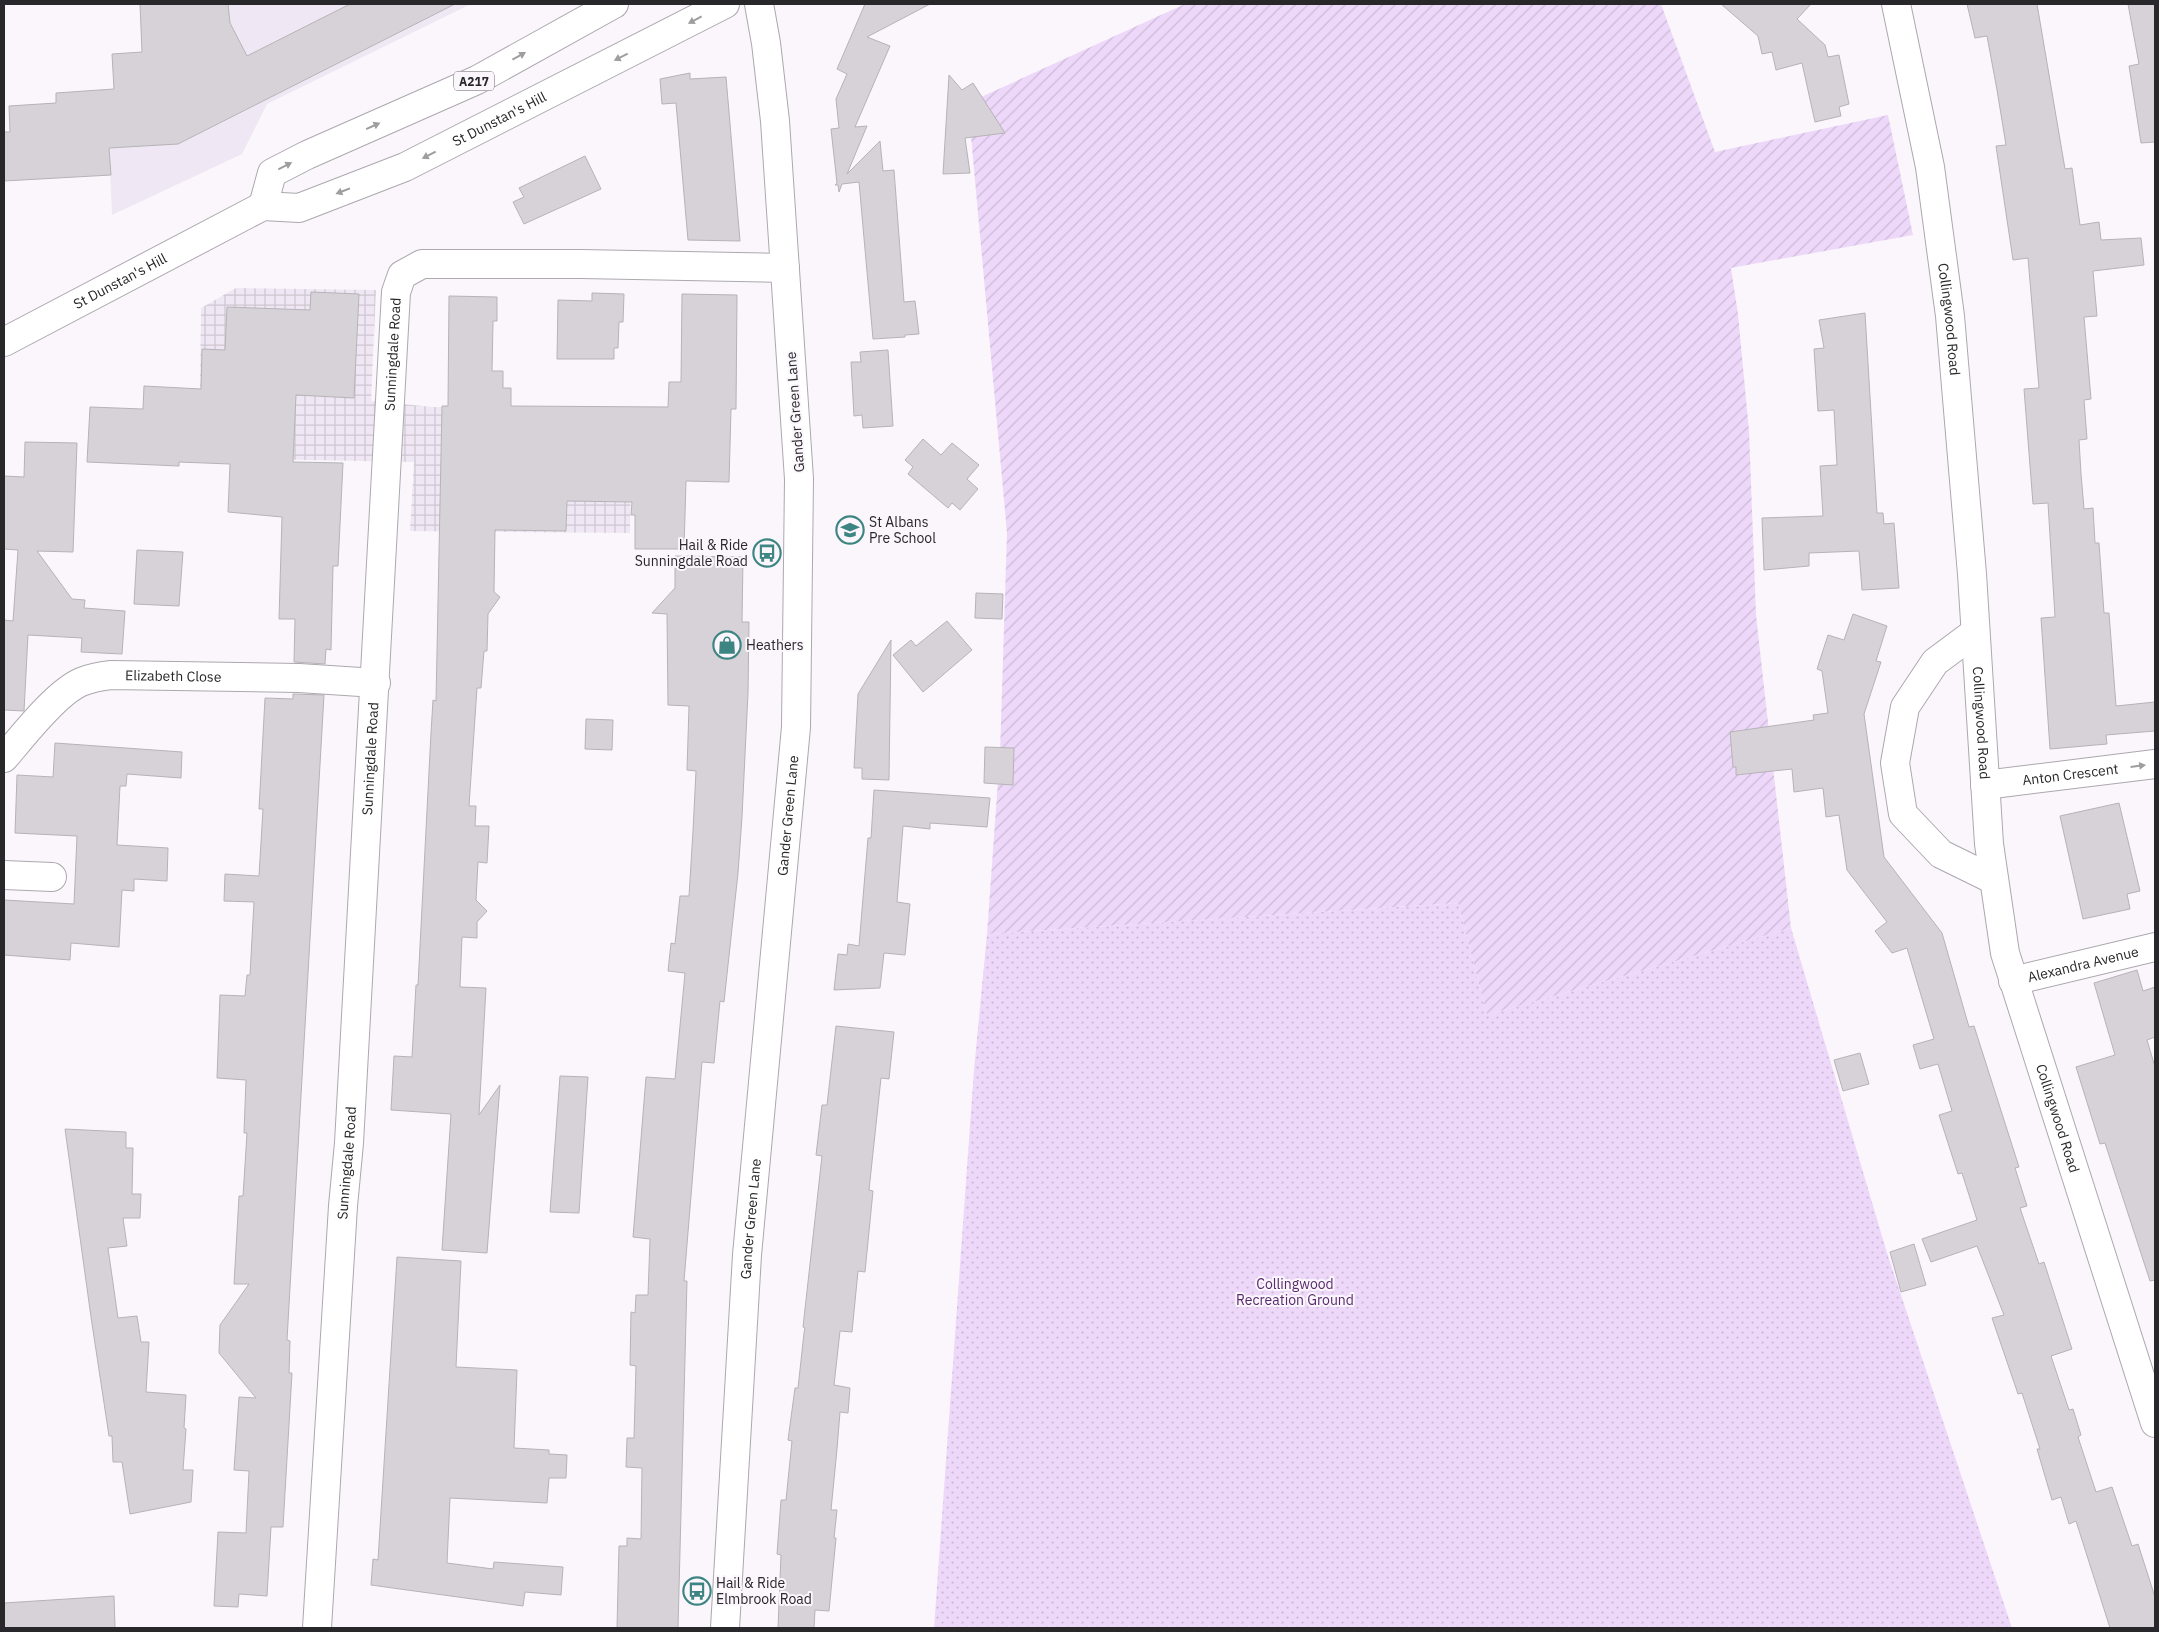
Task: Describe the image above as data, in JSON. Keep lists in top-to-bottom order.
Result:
{
  "streets": {
    "main road": [
      "A217",
      "St Dunstan's Hill",
      "Collingwood Road",
      "Sunningdale Road",
      "Gander Green Lane",
      "Elizabeth Close",
      "Anton Crescent",
      "Alexandra Avenue"
    ]
  },
  "crossings": [
    ["A217", "St Dunstan's Hill"],
    ["Collingwood Road", "Anton Crescent"],
    ["Collingwood Road", "Alexandra Avenue"],
    ["Sunningdale Road", "Gander Green Lane"],
    ["Sunningdale Road", "Elizabeth Close"]
  ],
  "one_way": ["Anton Crescent"],
  "parks": ["Collingwood Recreation Ground"],
  "places": {
    "school or university": ["St Albans Pre School"],
    "bus stop": ["Hail & Ride Sunningdale Road", "Hail & Ride Elmbrook Road"],
    "shop": ["Heathers"]
  }
}
